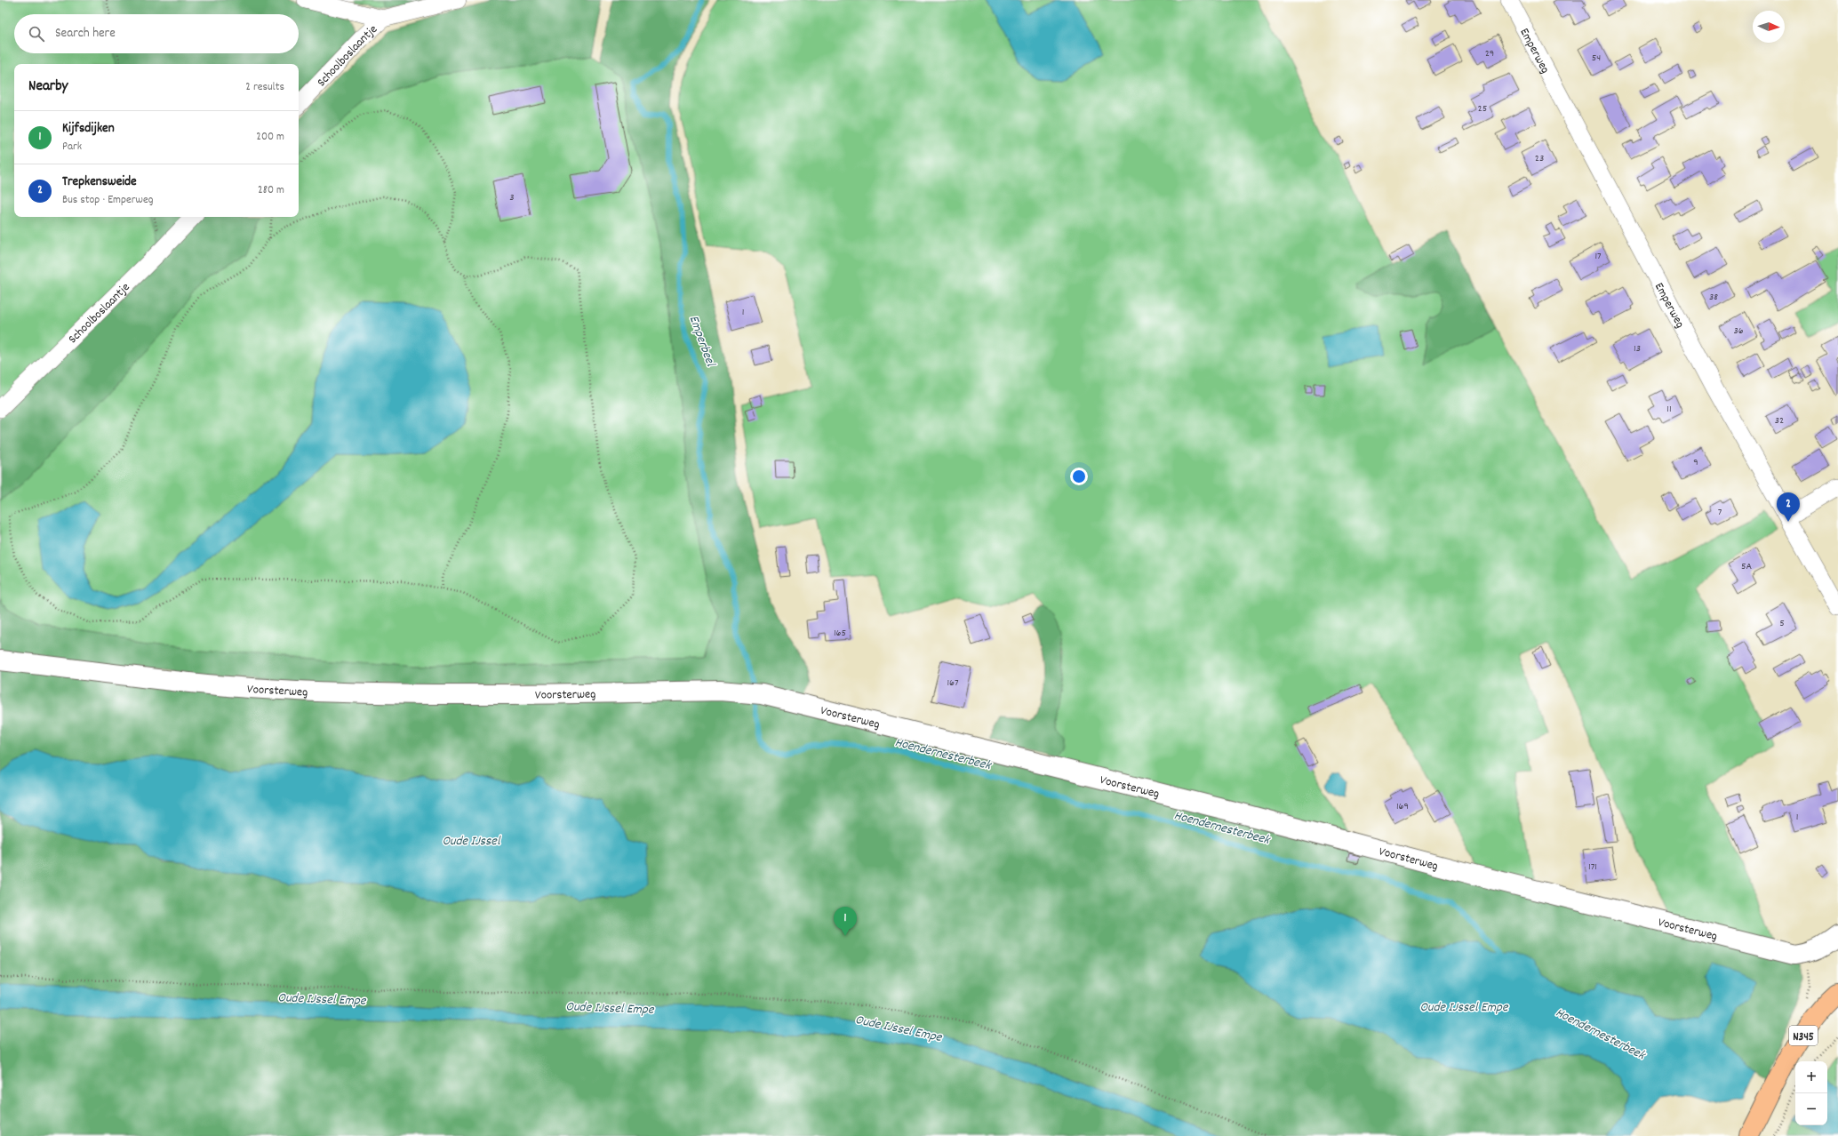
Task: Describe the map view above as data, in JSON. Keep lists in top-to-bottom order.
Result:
{
  "streets": {
    "main road": ["N345"],
    "street": ["Emperweg", "Schoolboslaantje", "Voorsterweg"]
  },
  "water": [
    "Emperbeel",
    "Hoendernesterbeek",
    "Oude IJssel",
    "Oude IJssel Empe"
  ],
  "house_numbers": [
    "29",
    "54",
    "25",
    "23",
    "3",
    "17",
    "38",
    "1",
    "36",
    "13",
    "11",
    "32",
    "9",
    "7",
    "5A",
    "5",
    "165",
    "167",
    "169",
    "1",
    "171"
  ],
  "north": "right",
  "page": {
    "search": "Search here",
    "heading": ["Nearby", "2 results"],
    "list": [
      {
        "mark": "1",
        "name": "Kijfsdijken",
        "note": "Park",
        "value": "200 m"
      },
      {
        "mark": "2",
        "name": "Trepkensweide",
        "note": "Bus stop · Emperweg",
        "value": "280 m"
      }
    ],
    "pins": ["2", "1"],
    "map_buttons": ["+", "−"]
  }
}
